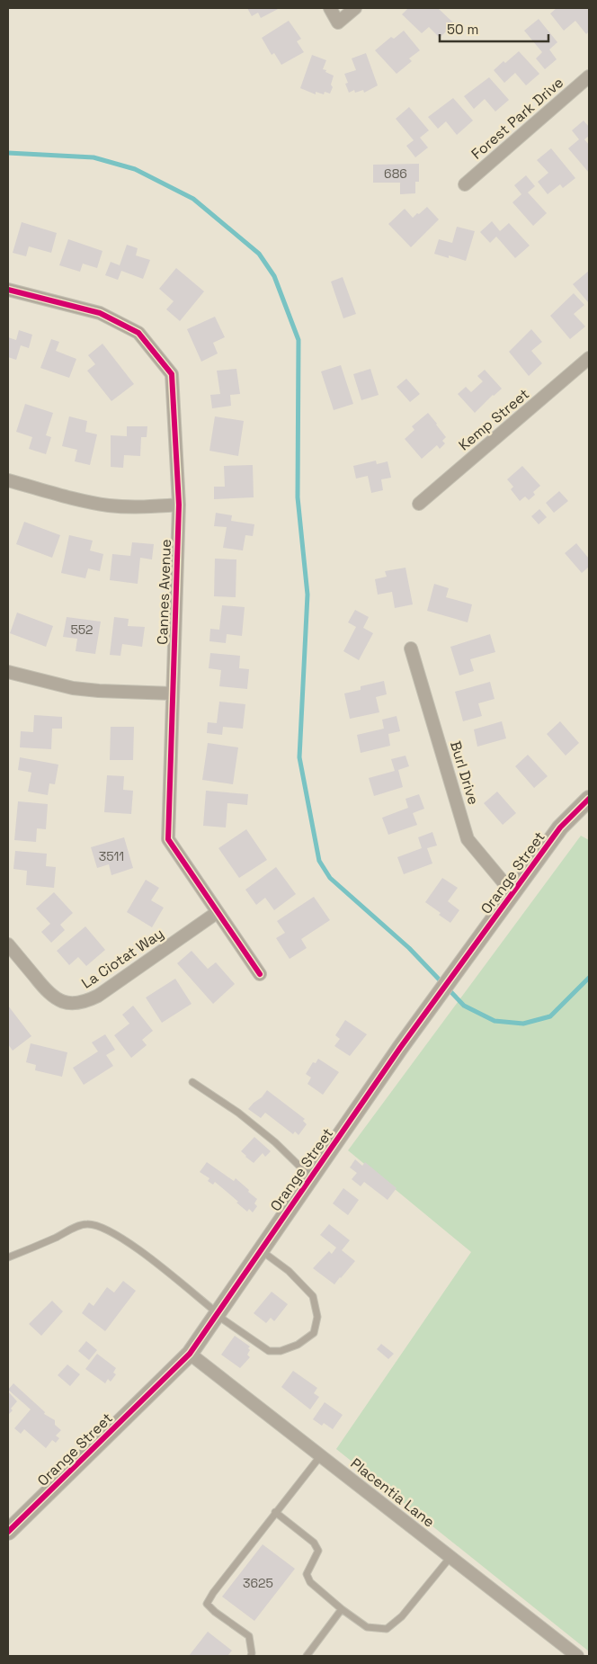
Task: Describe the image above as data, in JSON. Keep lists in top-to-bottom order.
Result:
{
  "streets": {
    "street": [
      "Forest Park Drive",
      "Kemp Street",
      "Cannes Avenue",
      "Burl Drive",
      "Orange Street",
      "La Ciotat Way",
      "Placentia Lane"
    ]
  },
  "crossings": [
    ["Cannes Avenue", "La Ciotat Way"],
    ["Burl Drive", "Orange Street"],
    ["Orange Street", "Placentia Lane"]
  ],
  "house_numbers": [
    "686",
    "552",
    "3511",
    "3625"
  ],
  "scale_bar": "50 m"
}
